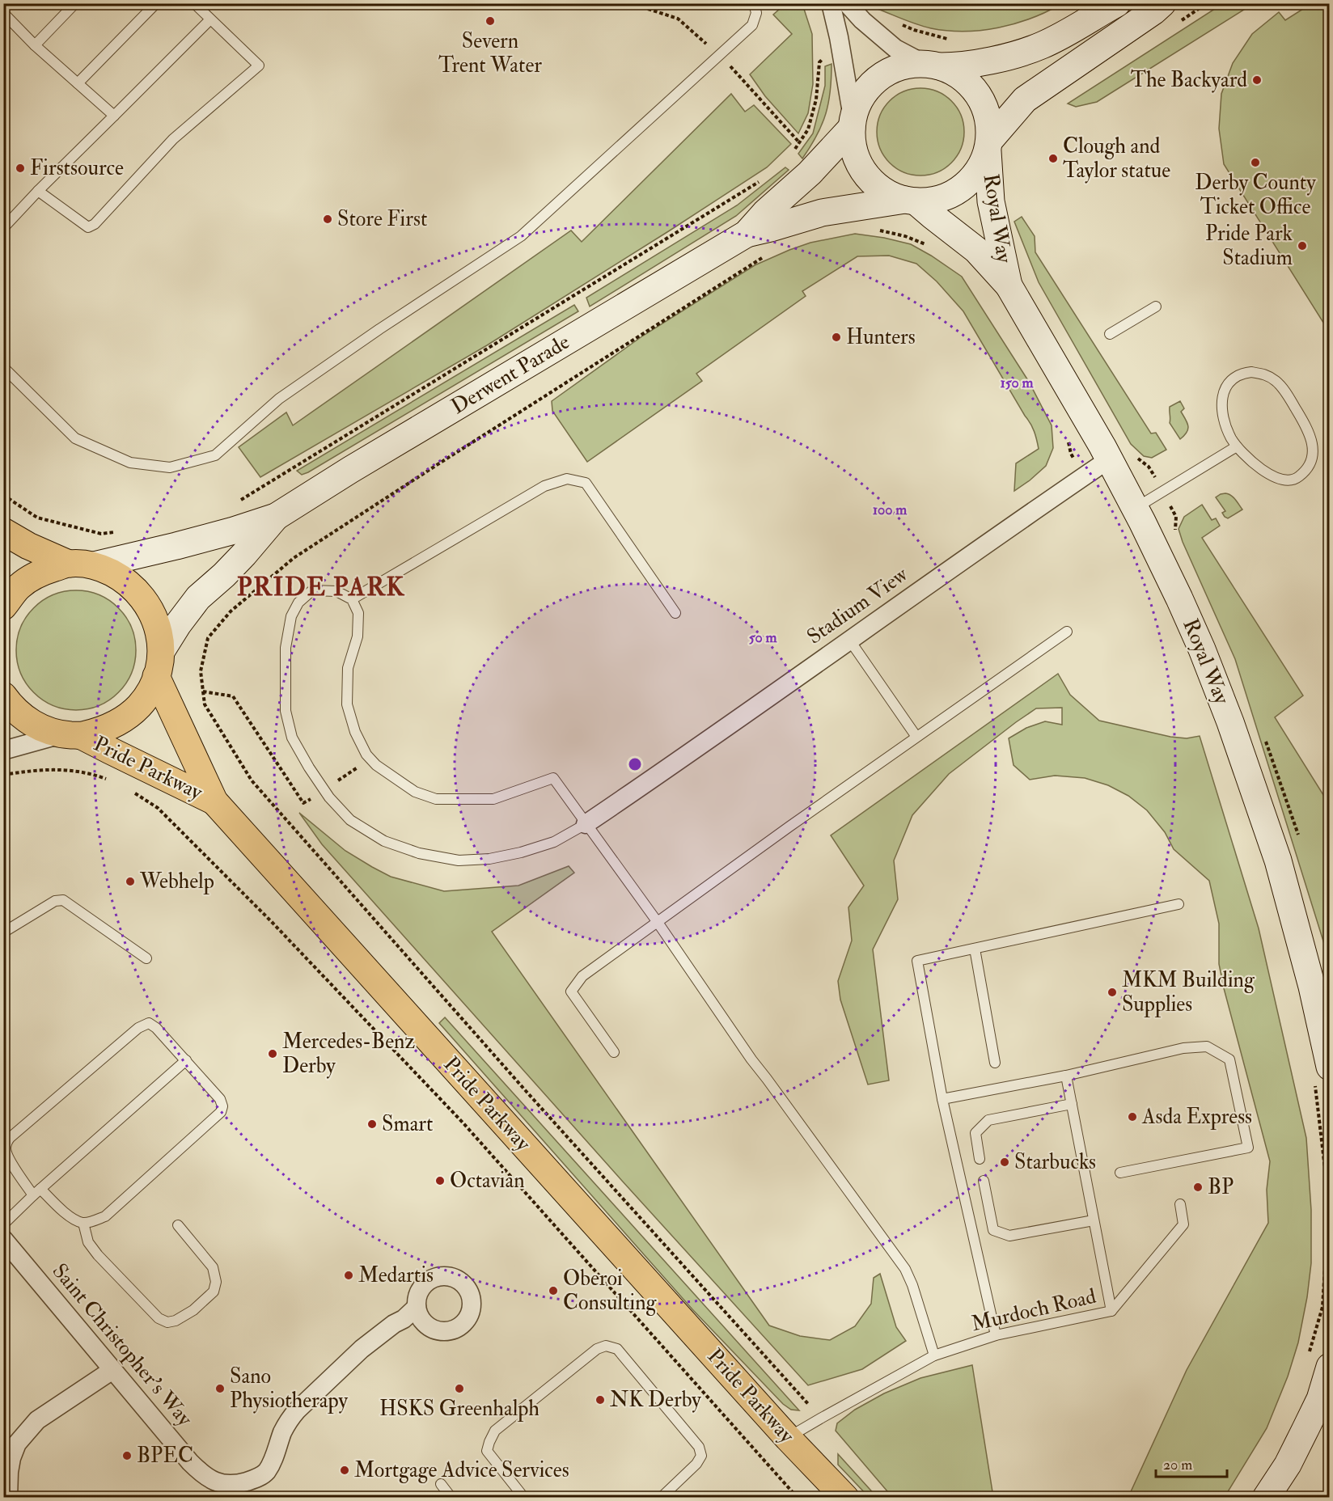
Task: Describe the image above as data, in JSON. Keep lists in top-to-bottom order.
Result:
{
  "streets": {
    "main road": ["Pride Parkway"],
    "street": [
      "Royal Way",
      "Derwent Parade",
      "Stadium View",
      "Saint Christopher's Way"
    ],
    "lane": ["Murdoch Road"]
  },
  "crossings": [
    ["Royal Way", "Derwent Parade"],
    ["Royal Way", "Stadium View"],
    ["Pride Parkway", "Murdoch Road"]
  ],
  "districts": ["PRIDE PARK"],
  "places": [
    "Severn Trent Water",
    "The Backyard",
    "Clough and Taylor statue",
    "Derby County Ticket Office",
    "Firstsource",
    "Store First",
    "Pride Park Stadium",
    "Hunters",
    "Webhelp",
    "MKM Building Supplies",
    "Mercedes-Benz Derby",
    "Asda Express",
    "Smart",
    "Starbucks",
    "Octavian",
    "BP",
    "Medartis",
    "Oberoi Consulting",
    "Sano Physiotherapy",
    "HSKS Greenhalph",
    "NK Derby",
    "BPEC",
    "Mortgage Advice Services"
  ],
  "scale_bar": "20 m",
  "rings": ["150 m", "100 m", "50 m"]
}
